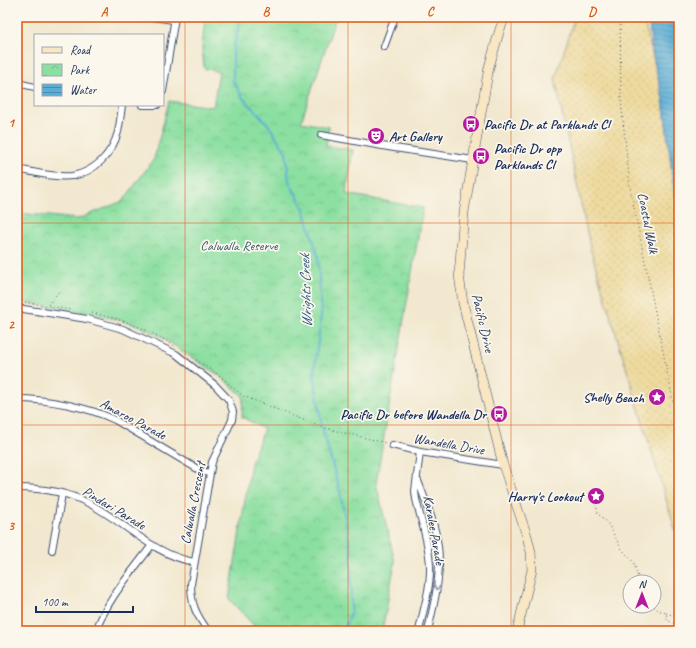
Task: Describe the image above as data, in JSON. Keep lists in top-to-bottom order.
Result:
{
  "streets": {
    "street": [
      "Pacific Drive",
      "Amaroo Parade",
      "Wandella Drive",
      "Calwalla Crescent",
      "Pindari Parade",
      "Karalee Parade"
    ],
    "path": ["Coastal Walk"]
  },
  "crossings": [
    ["Pacific Drive", "Wandella Drive"],
    ["Amaroo Parade", "Calwalla Crescent"],
    ["Wandella Drive", "Karalee Parade"],
    ["Calwalla Crescent", "Pindari Parade"]
  ],
  "water": ["Wrights Creek"],
  "parks": ["Calwalla Reserve"],
  "places": {
    "bus stop": ["Pacific Dr at Parklands Cl", "Pacific Dr opp Parklands Cl", "Pacific Dr before Wandella Dr"],
    "theatre": ["Art Gallery"],
    "place": ["Shelly Beach", "Harry's Lookout"]
  },
  "legend": ["Road", "Park", "Water"],
  "scale_bar": "100 m",
  "north": "top",
  "grid": {
    "columns": [
      "A",
      "B",
      "C",
      "D"
    ],
    "rows": ["1", "2", "3"]
  }
}
